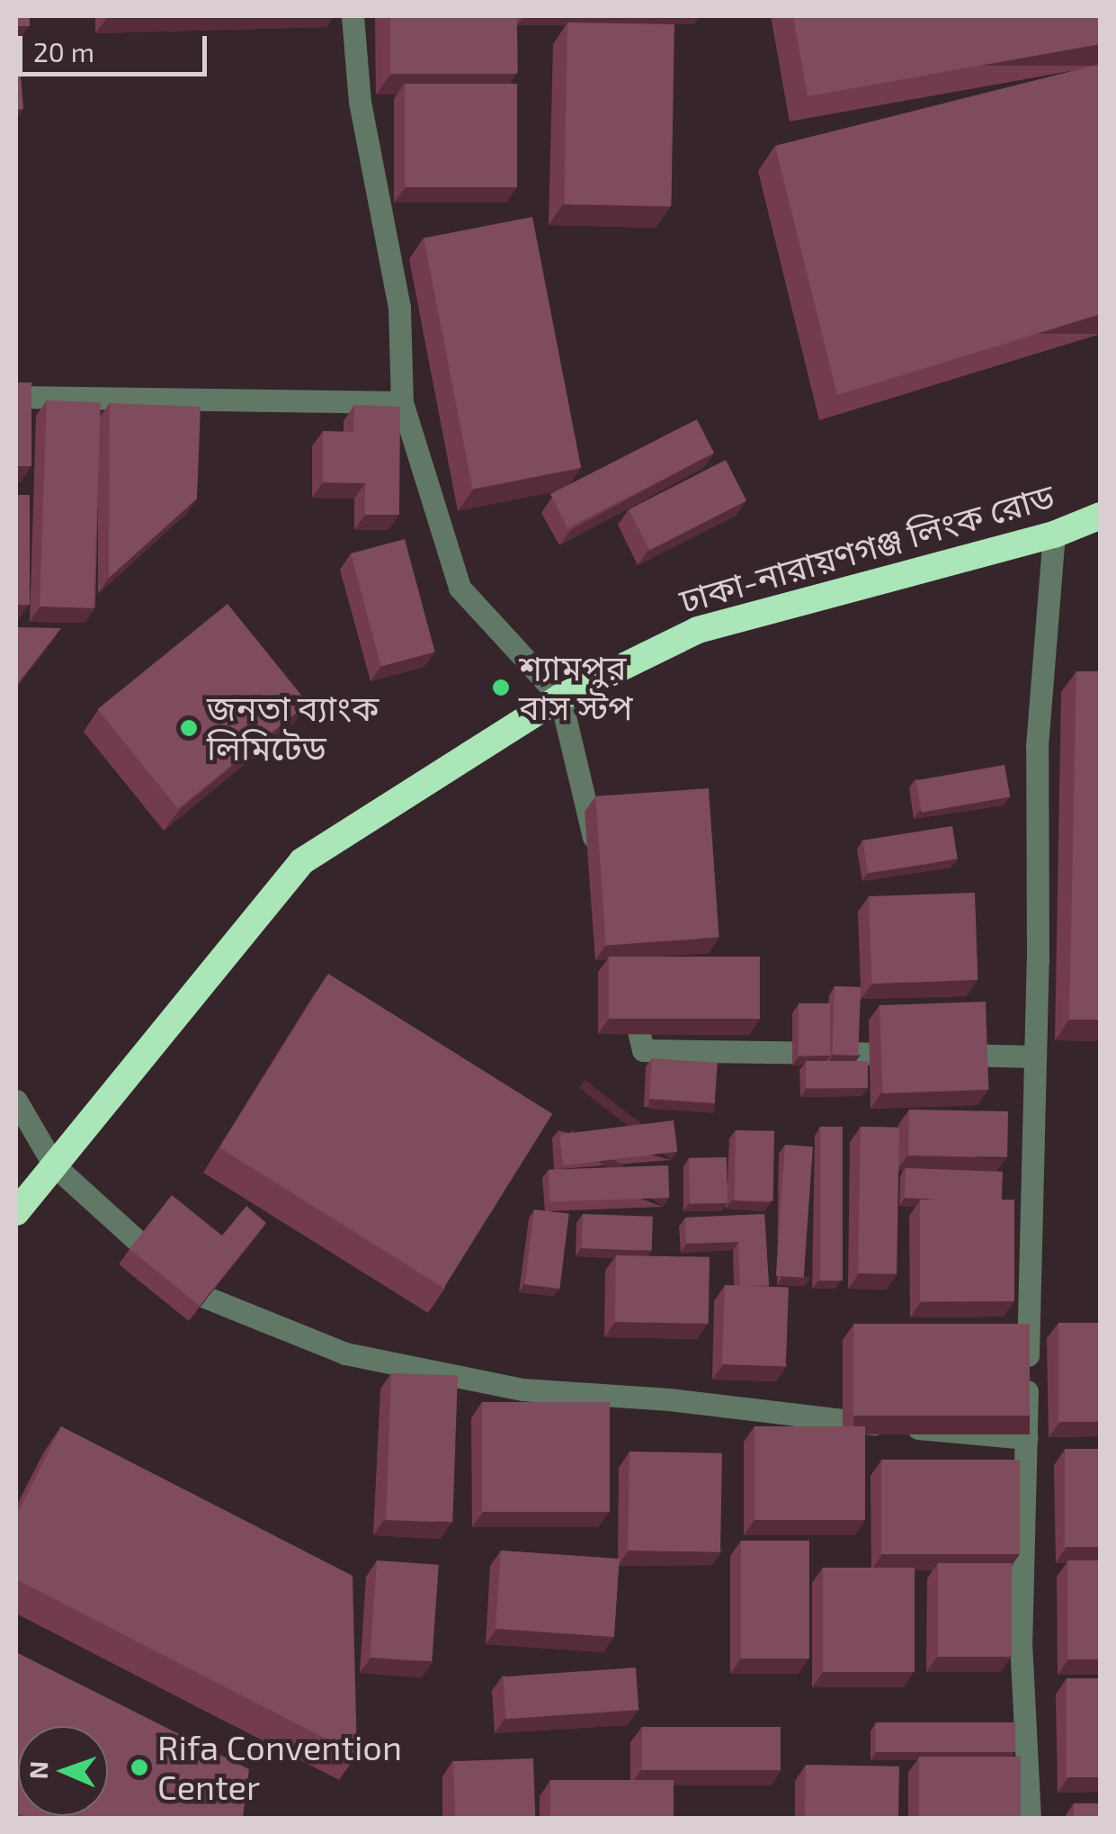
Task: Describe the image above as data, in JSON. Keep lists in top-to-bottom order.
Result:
{
  "streets": {
    "highway": ["ঢাকা-নারায়ণগঞ্জ লিংক রোড"]
  },
  "places": ["শ্যামপুর বাস স্টপ", "জনতা ব্যাংক লিমিটেড", "Rifa Convention Center"],
  "scale_bar": "20 m",
  "north": "left"
}
